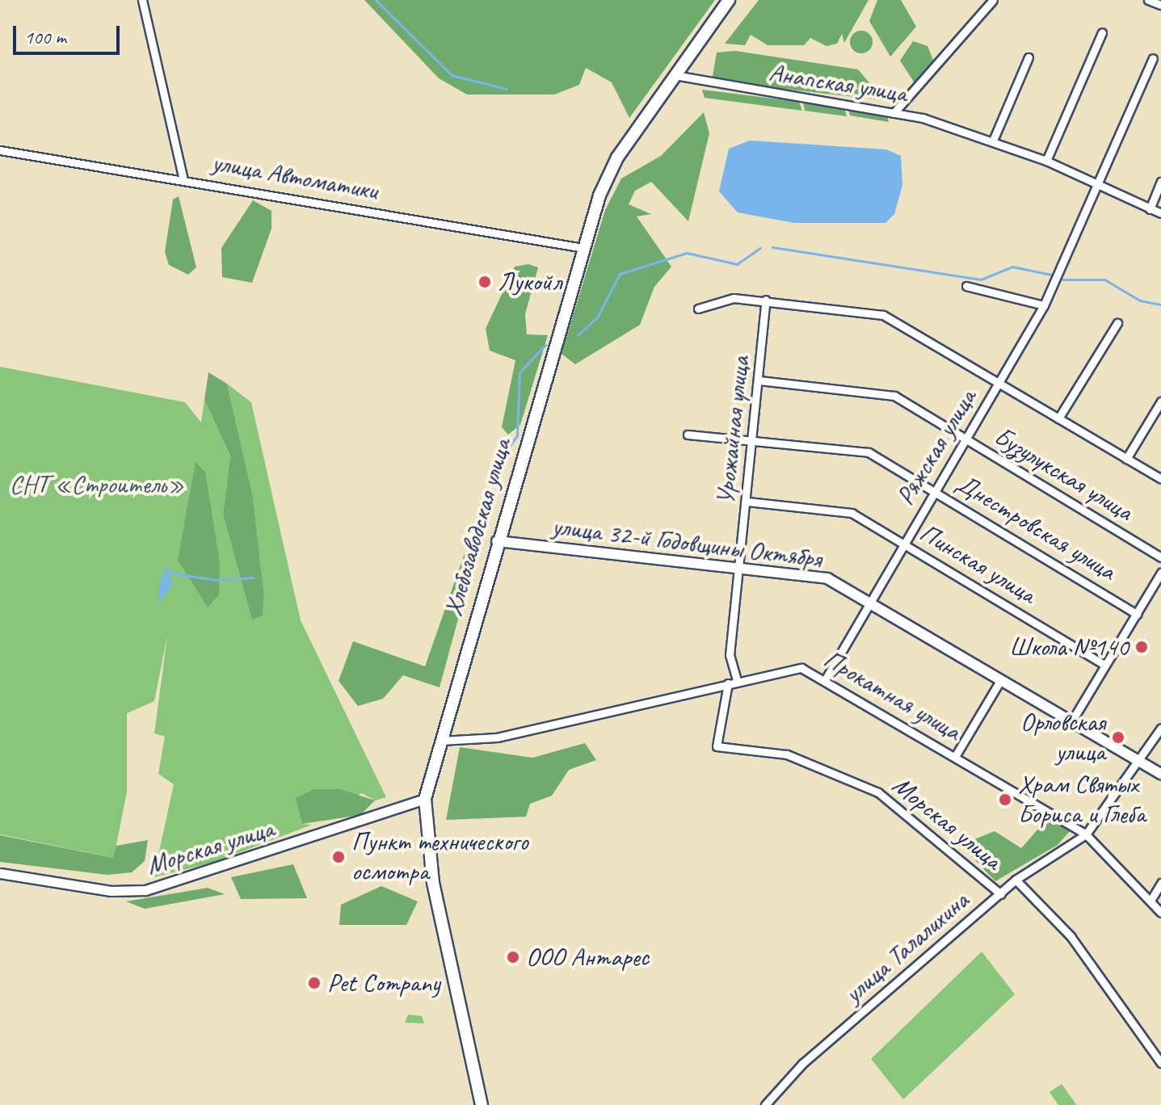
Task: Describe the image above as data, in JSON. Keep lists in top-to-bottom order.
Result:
{
  "streets": {
    "main road": ["Хлебозаводская улица", "улица 32-й Годовщины Октября"],
    "street": [
      "Анапская улица",
      "улица Автоматики",
      "Урожайная улица",
      "Ряжская улица",
      "Бузулукская улица",
      "Днестровская улица",
      "Пинская улица",
      "Прокатная улица",
      "Морская улица",
      "улица Талалихина"
    ]
  },
  "crossings": [
    ["Анапская улица", "Ряжская улица"],
    ["Анапская улица", "Хлебозаводская улица"],
    ["улица Автоматики", "Хлебозаводская улица"],
    ["Урожайная улица", "Бузулукская улица"],
    ["Урожайная улица", "Днестровская улица"],
    ["Урожайная улица", "улица 32-й Годовщины Октября"],
    ["Урожайная улица", "Пинская улица"],
    ["Урожайная улица", "Прокатная улица"],
    ["Ряжская улица", "Бузулукская улица"],
    ["Ряжская улица", "Днестровская улица"],
    ["Ряжская улица", "улица 32-й Годовщины Октября"],
    ["Ряжская улица", "Пинская улица"],
    ["Ряжская улица", "Прокатная улица"],
    ["Хлебозаводская улица", "улица 32-й Годовщины Октября"],
    ["Хлебозаводская улица", "Прокатная улица"],
    ["Хлебозаводская улица", "Морская улица"],
    ["Прокатная улица", "Морская улица"],
    ["Прокатная улица", "улица Талалихина"],
    ["Морская улица", "улица Талалихина"]
  ],
  "parks": ["СНТ «Строитель»"],
  "places": [
    "Лукойл",
    "Школа №140",
    "Орловская улица",
    "Храм Святых Бориса и Глеба",
    "Пункт технического осмотра",
    "ООО Антарес",
    "Pet Company"
  ],
  "scale_bar": "100 m"
}
